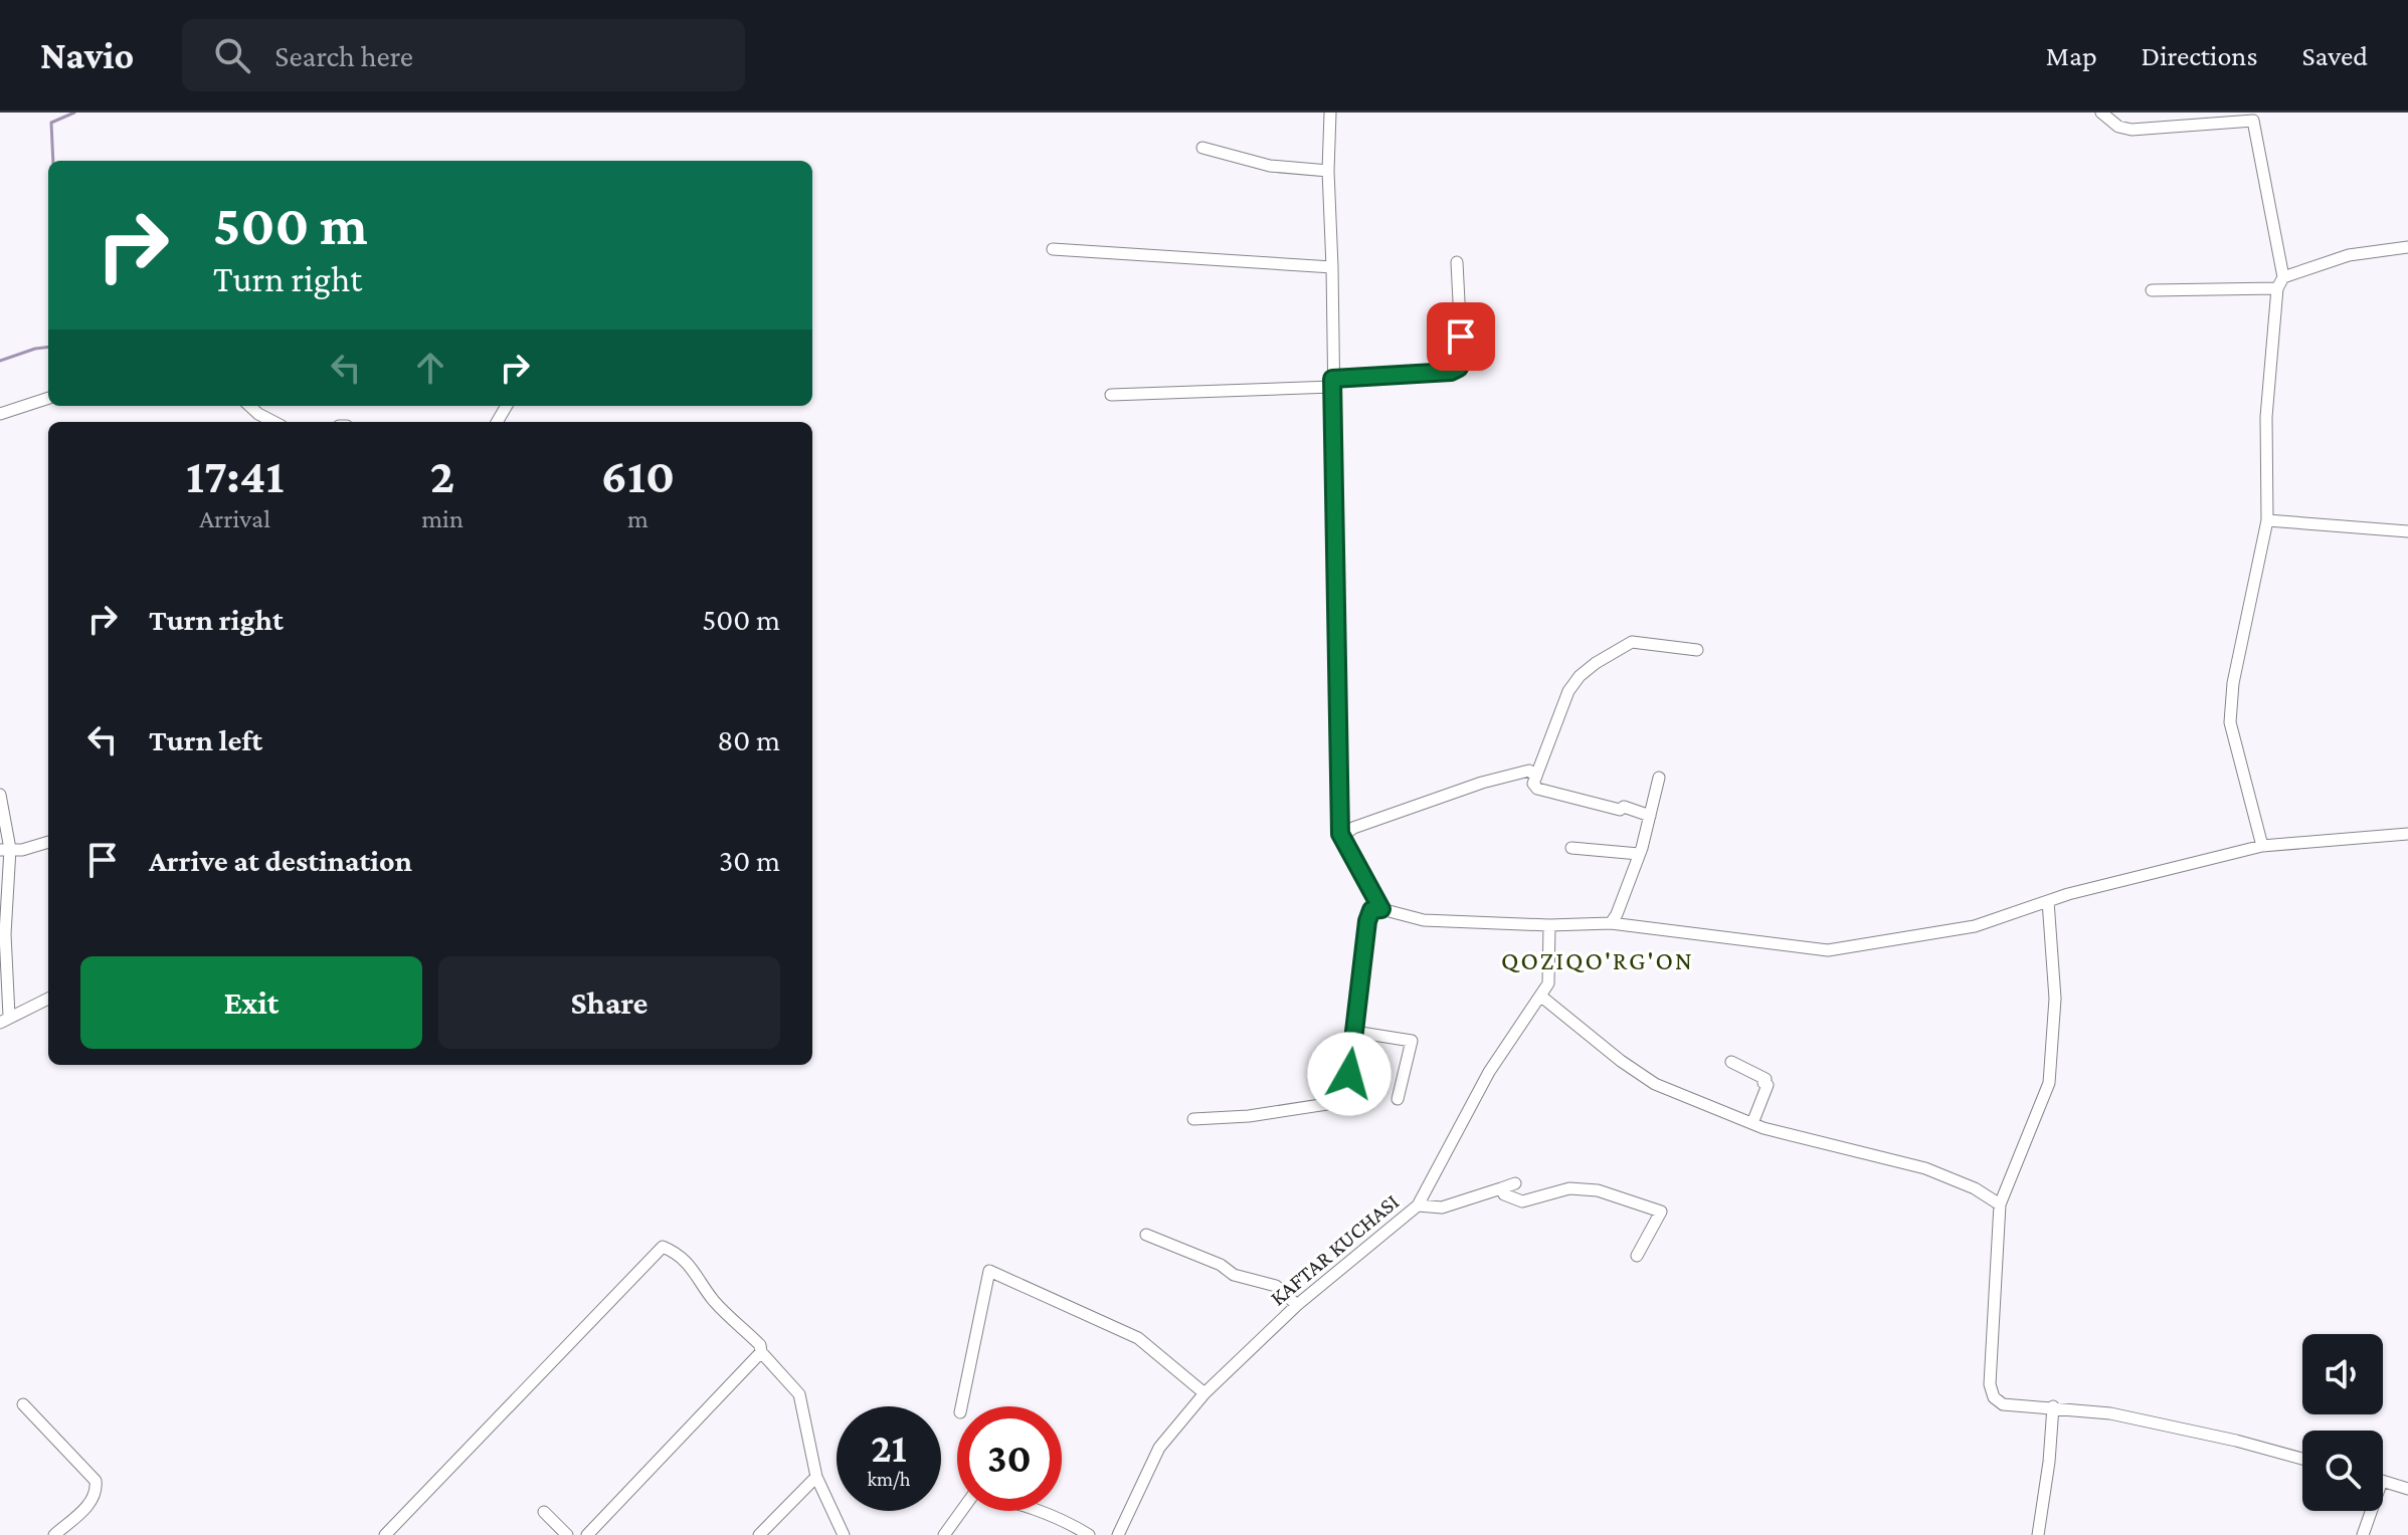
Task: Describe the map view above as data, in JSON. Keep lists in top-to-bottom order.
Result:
{
  "streets": {
    "street": ["KAFTAR KUCHASI"]
  },
  "districts": ["QOZIQO'RG'ON"],
  "page": {
    "header": "Navio",
    "search": "Search here",
    "nav": ["Map", "Directions", "Saved"],
    "turn": ["500 m", "Turn right"],
    "eta": [
      "17:41",
      "Arrival",
      "2",
      "min",
      "610",
      "m"
    ],
    "list": [
      {
        "name": "Turn right",
        "value": "500 m"
      },
      {
        "name": "Turn left",
        "value": "80 m"
      },
      {
        "name": "Arrive at destination",
        "value": "30 m"
      }
    ],
    "buttons": ["Exit", "Share"],
    "speed": "21 km/h",
    "limit": "30"
  }
}
